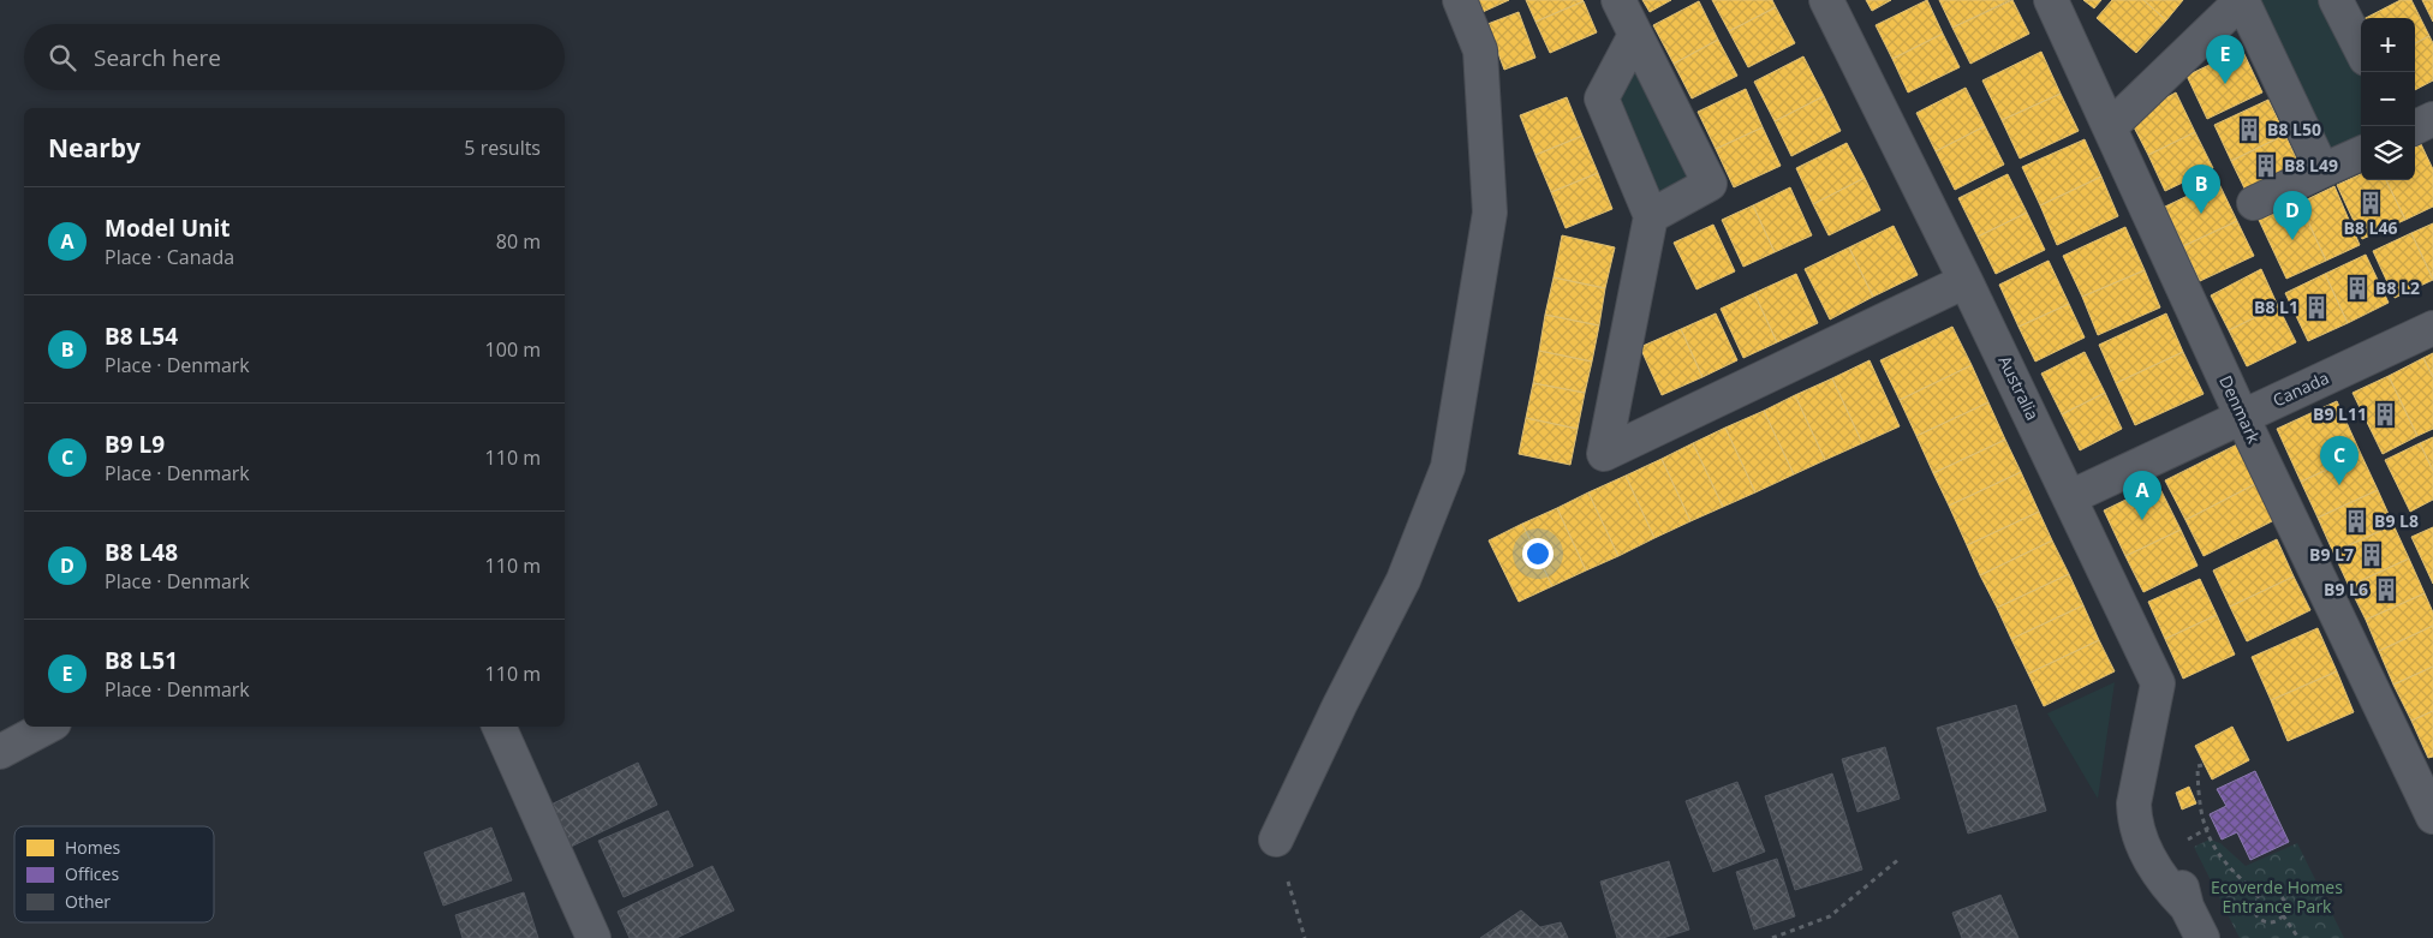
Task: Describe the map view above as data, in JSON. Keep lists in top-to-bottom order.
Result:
{
  "streets": {
    "street": ["Australia", "Canada", "Denmark"]
  },
  "crossings": [
    ["Australia", "Canada"],
    ["Canada", "Denmark"]
  ],
  "parks": ["Ecoverde Homes Entrance Park"],
  "places": {
    "building": [
      "B8 L50",
      "B8 L49",
      "B8 L46",
      "B8 L2",
      "B8 L1",
      "B9 L11",
      "B9 L8",
      "B9 L7",
      "B9 L6"
    ]
  },
  "legend": ["Homes", "Offices", "Other"],
  "page": {
    "map_buttons": ["+", "−"],
    "search": "Search here",
    "pins": [
      "E",
      "B",
      "D",
      "C",
      "A"
    ],
    "heading": ["Nearby", "5 results"],
    "list": [
      {
        "mark": "A",
        "name": "Model Unit",
        "note": "Place · Canada",
        "value": "80 m"
      },
      {
        "mark": "B",
        "name": "B8 L54",
        "note": "Place · Denmark",
        "value": "100 m"
      },
      {
        "mark": "C",
        "name": "B9 L9",
        "note": "Place · Denmark",
        "value": "110 m"
      },
      {
        "mark": "D",
        "name": "B8 L48",
        "note": "Place · Denmark",
        "value": "110 m"
      },
      {
        "mark": "E",
        "name": "B8 L51",
        "note": "Place · Denmark",
        "value": "110 m"
      }
    ]
  }
}
